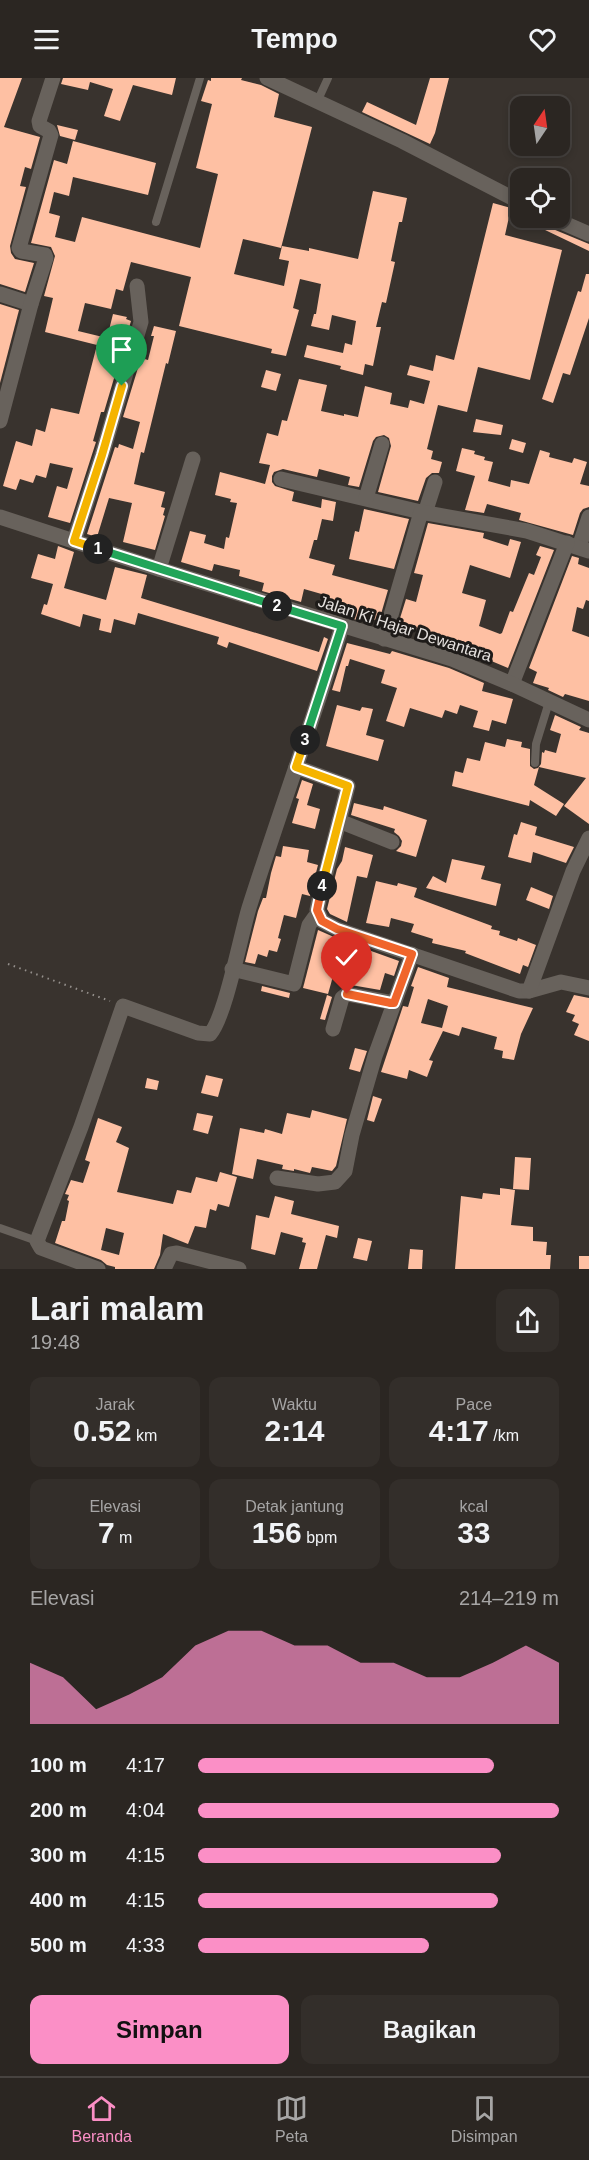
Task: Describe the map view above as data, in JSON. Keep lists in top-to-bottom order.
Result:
{
  "streets": {
    "street": ["Jalan Ki Hajar Dewantara"]
  },
  "north": "top",
  "page": {
    "header": "Tempo",
    "pins": [
      "1",
      "2",
      "3",
      "4"
    ],
    "heading": ["Lari malam", "19:48"],
    "stats": [
      ["Jarak", "0.52 km"],
      ["Waktu", "2:14"],
      ["Pace", "4:17 /km"],
      ["Elevasi", "7 m"],
      ["Detak jantung", "156 bpm"],
      ["kcal", "33"]
    ],
    "chart": ["Elevasi", "214–219 m"],
    "list": [
      {
        "name": "100 m",
        "note": "4:17"
      },
      {
        "name": "200 m",
        "note": "4:04"
      },
      {
        "name": "300 m",
        "note": "4:15"
      },
      {
        "name": "400 m",
        "note": "4:15"
      },
      {
        "name": "500 m",
        "note": "4:33"
      }
    ],
    "buttons": ["Simpan", "Bagikan"],
    "tabs": ["Beranda", "Peta", "Disimpan"]
  }
}
